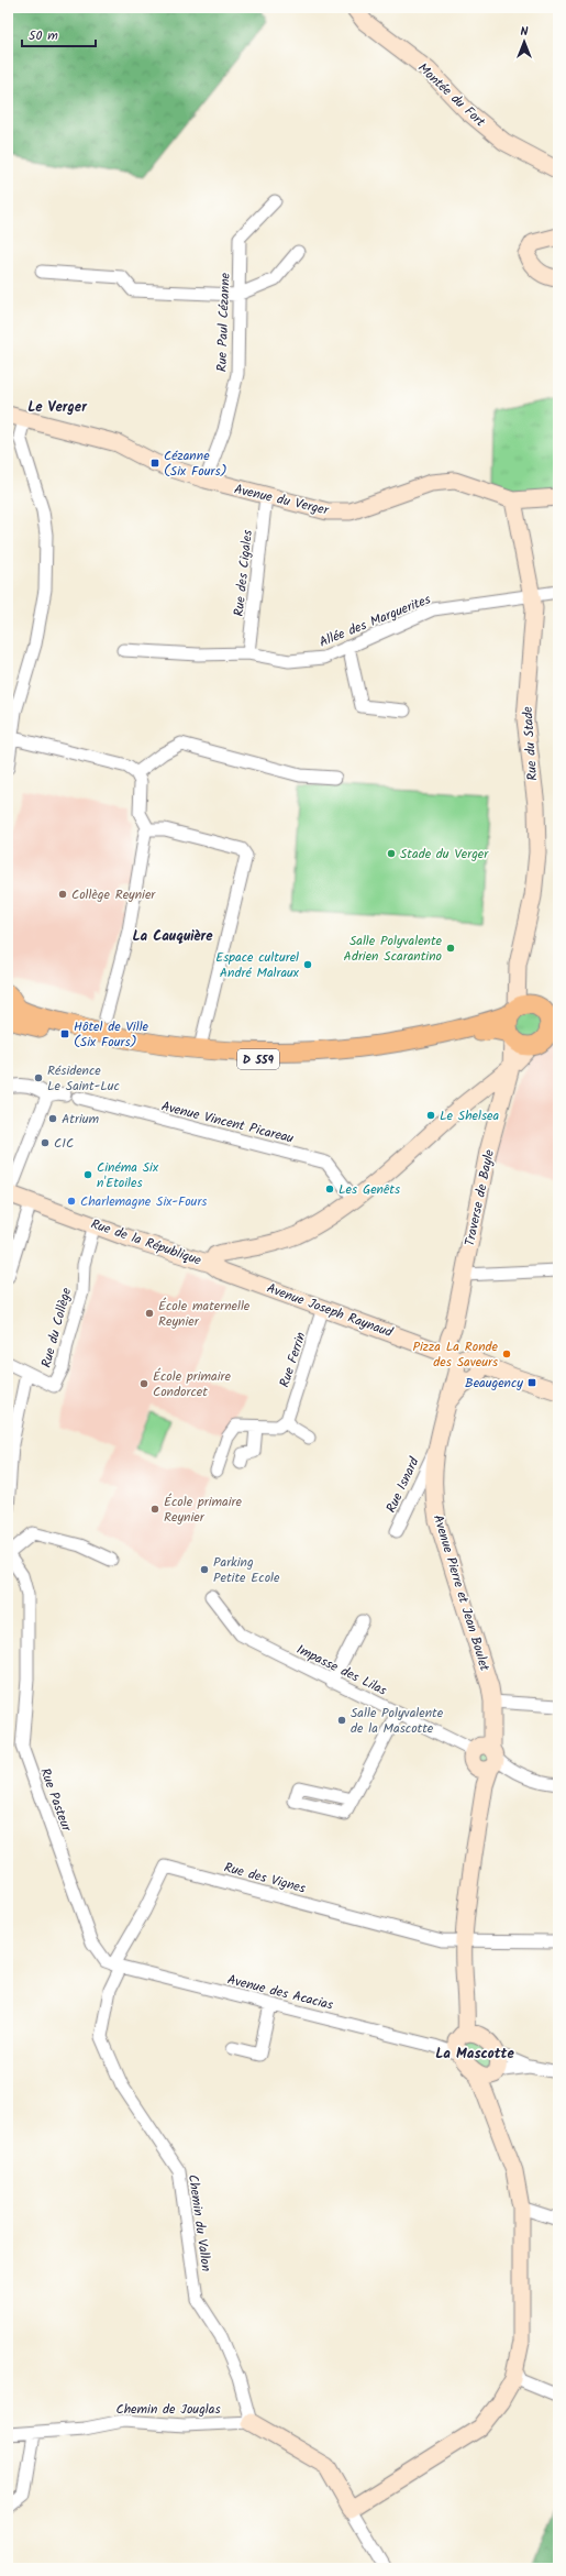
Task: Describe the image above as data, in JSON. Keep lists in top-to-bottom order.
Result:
{
  "streets": {
    "main road": ["D 559"],
    "street": [
      "Montée du Fort",
      "Rue Paul Cézanne",
      "Avenue du Verger",
      "Rue des Cigales",
      "Allée des Marguerites",
      "Rue du Stade",
      "Avenue Vincent Picareau",
      "Traverse de Bayle",
      "Rue de la République",
      "Avenue Joseph Raynaud",
      "Rue du Collège",
      "Rue Ferrin",
      "Rue Isnard",
      "Avenue Pierre et Jean Boulet",
      "Impasse des Lilas",
      "Rue Pasteur",
      "Rue des Vignes",
      "Avenue des Acacias",
      "Chemin du Vallon",
      "Chemin de Jouglas"
    ]
  },
  "crossings": [
    ["Rue Paul Cézanne", "Avenue du Verger"],
    ["Avenue du Verger", "Rue des Cigales"],
    ["Avenue du Verger", "Rue du Stade"],
    ["Rue des Cigales", "Allée des Marguerites"],
    ["Allée des Marguerites", "Rue du Stade"],
    ["Rue du Stade", "D 559"],
    ["Rue du Stade", "Traverse de Bayle"],
    ["D 559", "Traverse de Bayle"],
    ["Avenue Vincent Picareau", "Rue de la République"],
    ["Traverse de Bayle", "Rue de la République"],
    ["Traverse de Bayle", "Avenue Joseph Raynaud"],
    ["Traverse de Bayle", "Avenue Pierre et Jean Boulet"],
    ["Rue de la République", "Avenue Joseph Raynaud"],
    ["Rue de la République", "Rue du Collège"],
    ["Avenue Joseph Raynaud", "Rue Ferrin"],
    ["Avenue Joseph Raynaud", "Avenue Pierre et Jean Boulet"],
    ["Rue Isnard", "Avenue Pierre et Jean Boulet"],
    ["Avenue Pierre et Jean Boulet", "Impasse des Lilas"],
    ["Avenue Pierre et Jean Boulet", "Rue des Vignes"],
    ["Avenue Pierre et Jean Boulet", "Avenue des Acacias"],
    ["Rue Pasteur", "Rue des Vignes"],
    ["Rue Pasteur", "Avenue des Acacias"],
    ["Rue Pasteur", "Chemin du Vallon"],
    ["Rue des Vignes", "Avenue des Acacias"],
    ["Rue des Vignes", "Chemin du Vallon"],
    ["Avenue des Acacias", "Chemin du Vallon"],
    ["Chemin du Vallon", "Chemin de Jouglas"]
  ],
  "districts": ["Le Verger", "La Cauquière", "La Mascotte"],
  "places": {
    "transit": ["Cézanne (Six Fours)", "Hôtel de Ville (Six Fours)", "Beaugency"],
    "other": [
      "Stade du Verger",
      "Collège Reynier",
      "Salle Polyvalente Adrien Scarantino",
      "Espace culturel André Malraux",
      "Résidence Le Saint-Luc",
      "Le Shelsea",
      "Atrium",
      "CIC",
      "Cinéma Six n'Etoiles",
      "Les Genêts",
      "Charlemagne Six-Fours",
      "École maternelle Reynier",
      "Pizza La Ronde des Saveurs",
      "École primaire Condorcet",
      "École primaire Reynier",
      "Parking Petite Ecole",
      "Salle Polyvalente de la Mascotte"
    ]
  },
  "scale_bar": "50 m",
  "north": "top"
}
